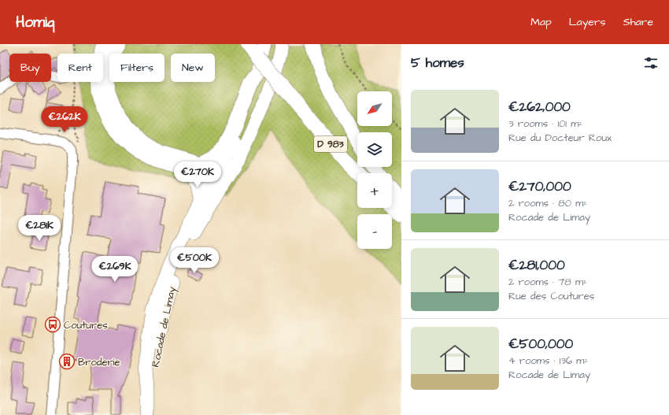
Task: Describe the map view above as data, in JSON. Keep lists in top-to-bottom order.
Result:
{
  "streets": {
    "main road": ["D 983", "Rocade de Limay"]
  },
  "crossings": [
    ["D 983", "Rocade de Limay"]
  ],
  "places": {
    "bus stop": ["Coutures"],
    "building": ["Broderie"]
  },
  "north": "bottom left",
  "page": {
    "header": "Homiq",
    "nav": ["Map", "Layers", "Share"],
    "heading": "5 homes",
    "chip": [
      "Buy",
      "Rent",
      "Filters",
      "New"
    ],
    "list": [
      {
        "name": "€262,000",
        "note": "3 rooms · 101 m² · Rue du Docteur Roux"
      },
      {
        "name": "€270,000",
        "note": "2 rooms · 80 m² · Rocade de Limay"
      },
      {
        "name": "€281,000",
        "note": "2 rooms · 78 m² · Rue des Coutures"
      },
      {
        "name": "€500,000",
        "note": "4 rooms · 136 m² · Rocade de Limay"
      }
    ],
    "map_buttons": ["+", "−"],
    "price": [
      "€262K",
      "€270K",
      "€281K",
      "€500K",
      "€269K"
    ]
  }
}
